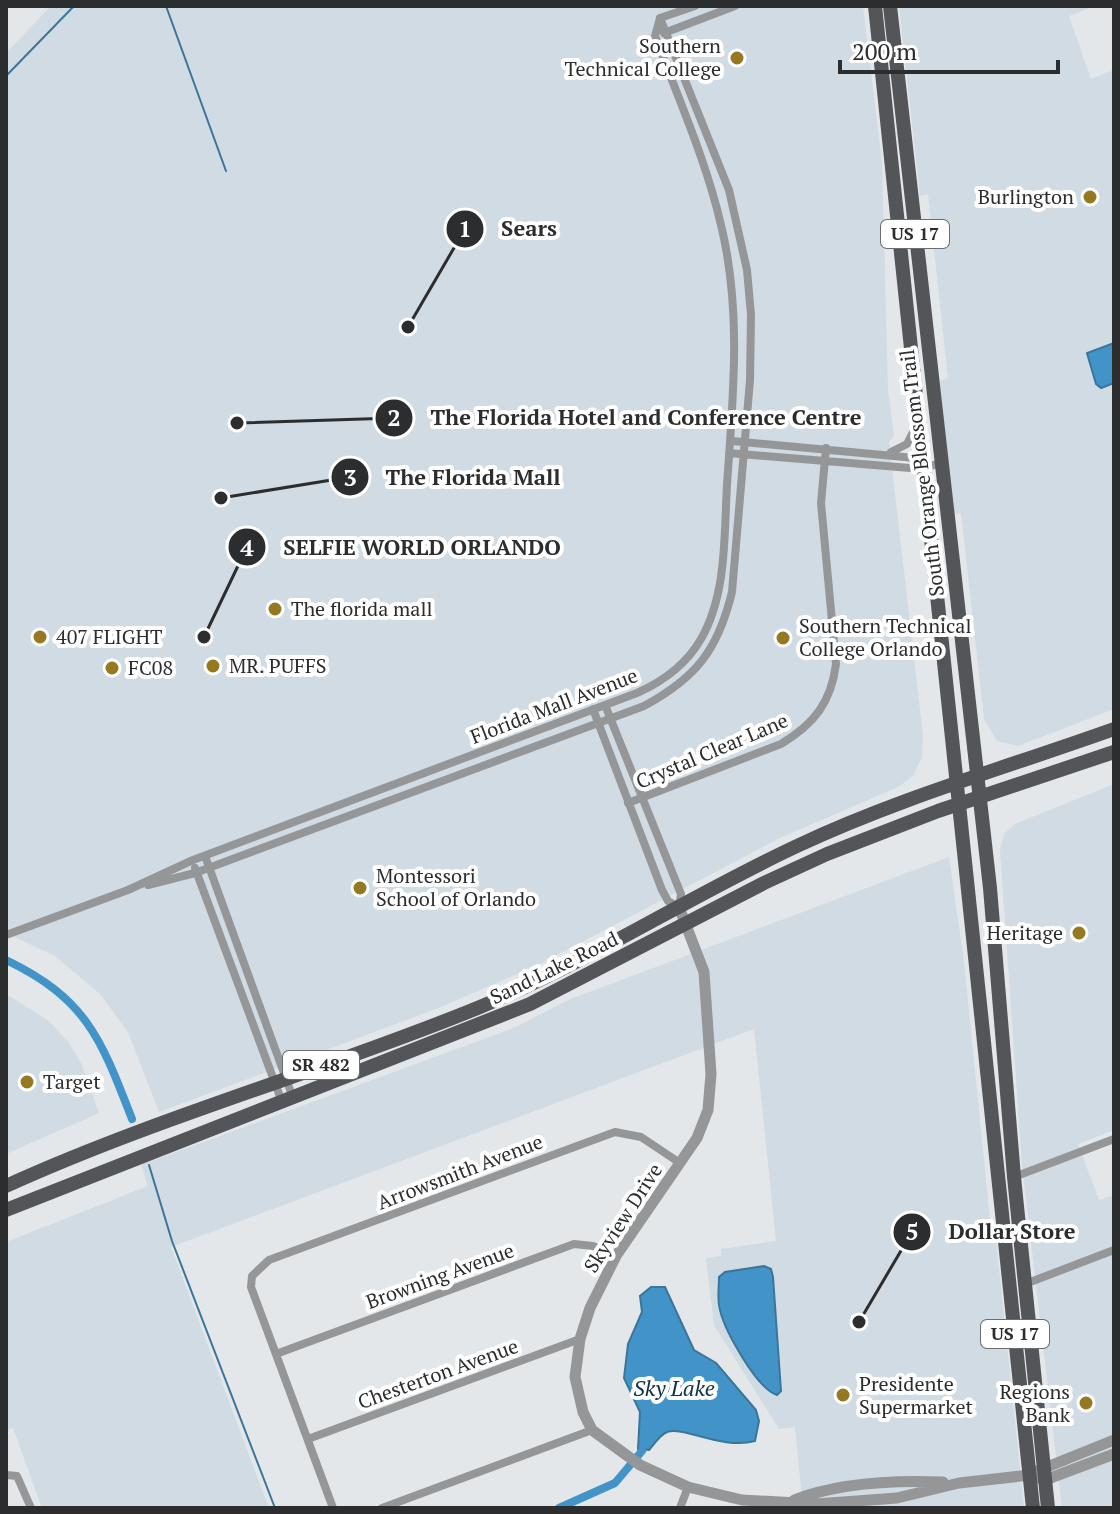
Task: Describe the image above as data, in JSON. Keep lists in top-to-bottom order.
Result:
{
  "streets": {
    "main road": [
      "US 17",
      "South Orange Blossom Trail",
      "Sand Lake Road",
      "SR 482"
    ],
    "street": [
      "Florida Mall Avenue",
      "Crystal Clear Lane",
      "Arrowsmith Avenue",
      "Skyview Drive",
      "Browning Avenue",
      "Chesterton Avenue"
    ]
  },
  "crossings": [
    ["US 17", "South Orange Blossom Trail"],
    ["South Orange Blossom Trail", "Sand Lake Road"],
    ["Sand Lake Road", "Skyview Drive"],
    ["Arrowsmith Avenue", "Skyview Drive"],
    ["Arrowsmith Avenue", "Browning Avenue"],
    ["Skyview Drive", "Browning Avenue"],
    ["Skyview Drive", "Chesterton Avenue"]
  ],
  "water": ["Sky Lake"],
  "places": [
    "Southern Technical College",
    "Burlington",
    "Sears",
    "The Florida Hotel and Conference Centre",
    "The Florida Mall",
    "The florida mall",
    "407 FLIGHT",
    "SELFIE WORLD ORLANDO",
    "Southern Technical College Orlando",
    "MR. PUFFS",
    "FC08",
    "Montessori School of Orlando",
    "Heritage",
    "Target",
    "Dollar Store",
    "Presidente Supermarket",
    "Regions Bank"
  ],
  "scale_bar": "200 m"
}
